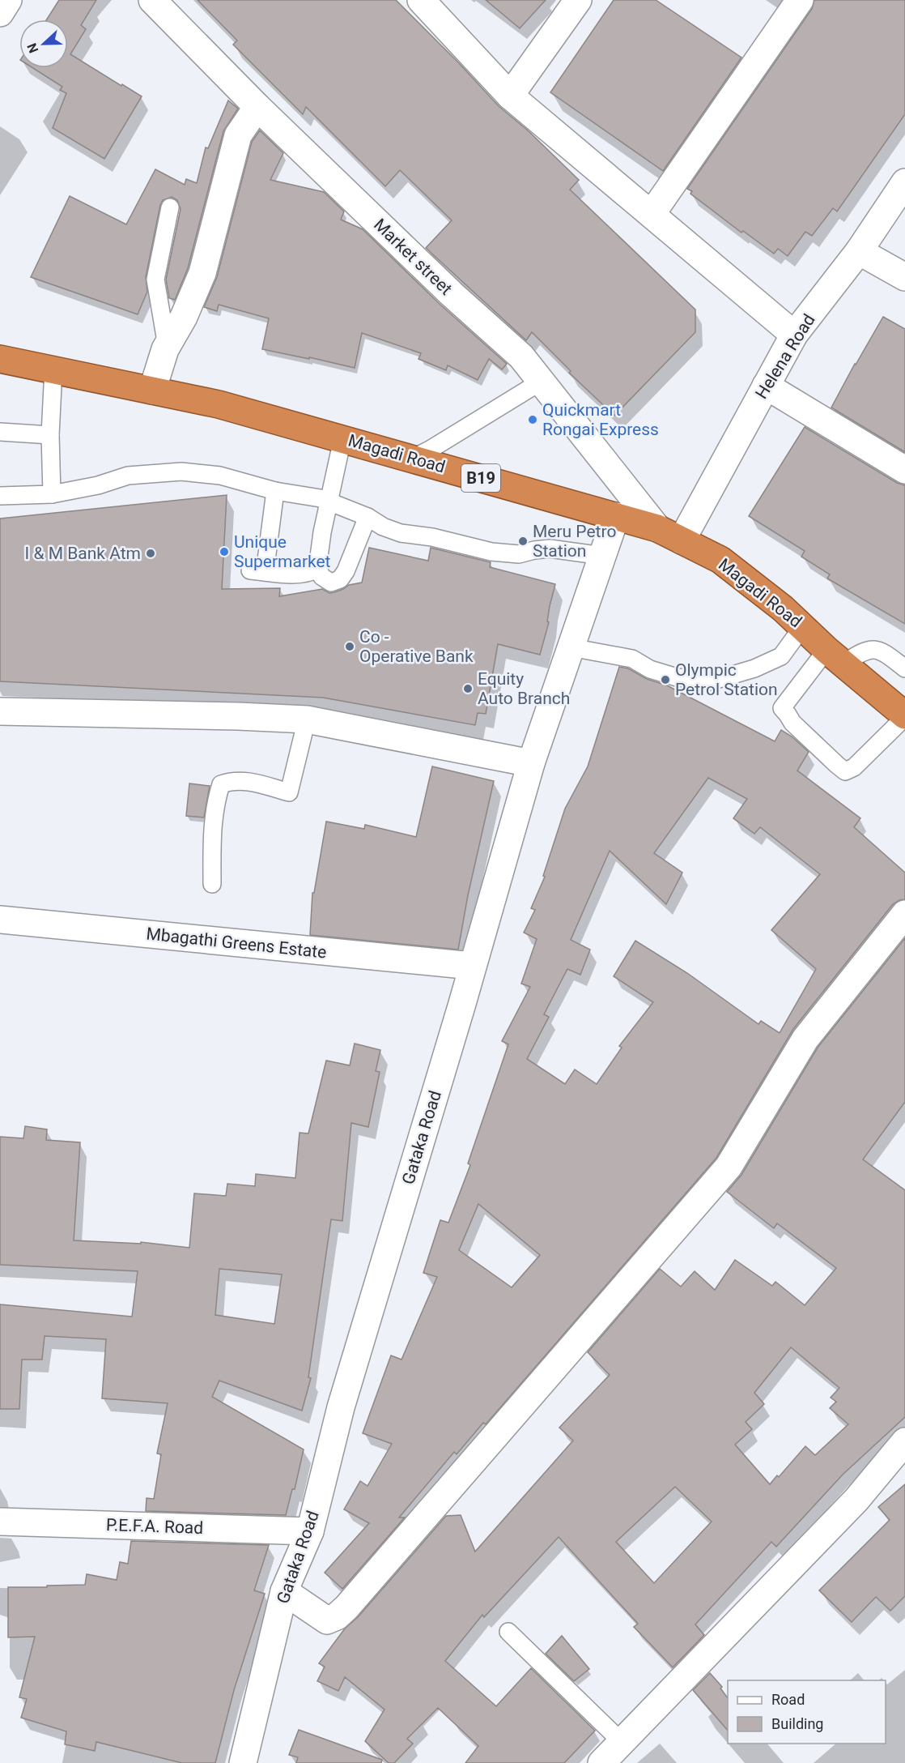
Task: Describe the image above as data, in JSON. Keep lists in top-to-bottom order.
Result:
{
  "streets": {
    "highway": ["Magadi Road", "B19"],
    "street": [
      "Market street",
      "Helena Road",
      "Mbagathi Greens Estate",
      "Gataka Road",
      "P.E.F.A. Road"
    ]
  },
  "crossings": [
    ["Market street", "Magadi Road"],
    ["Helena Road", "Magadi Road"],
    ["Magadi Road", "Gataka Road"],
    ["Mbagathi Greens Estate", "Gataka Road"],
    ["Gataka Road", "P.E.F.A. Road"]
  ],
  "places": [
    "Quickmart Rongai Express",
    "Meru Petro Station",
    "Unique Supermarket",
    "I & M Bank Atm",
    "Co - Operative Bank",
    "Olympic Petrol Station",
    "Equity Auto Branch"
  ],
  "legend": ["Road", "Building"],
  "north": "left"
}
